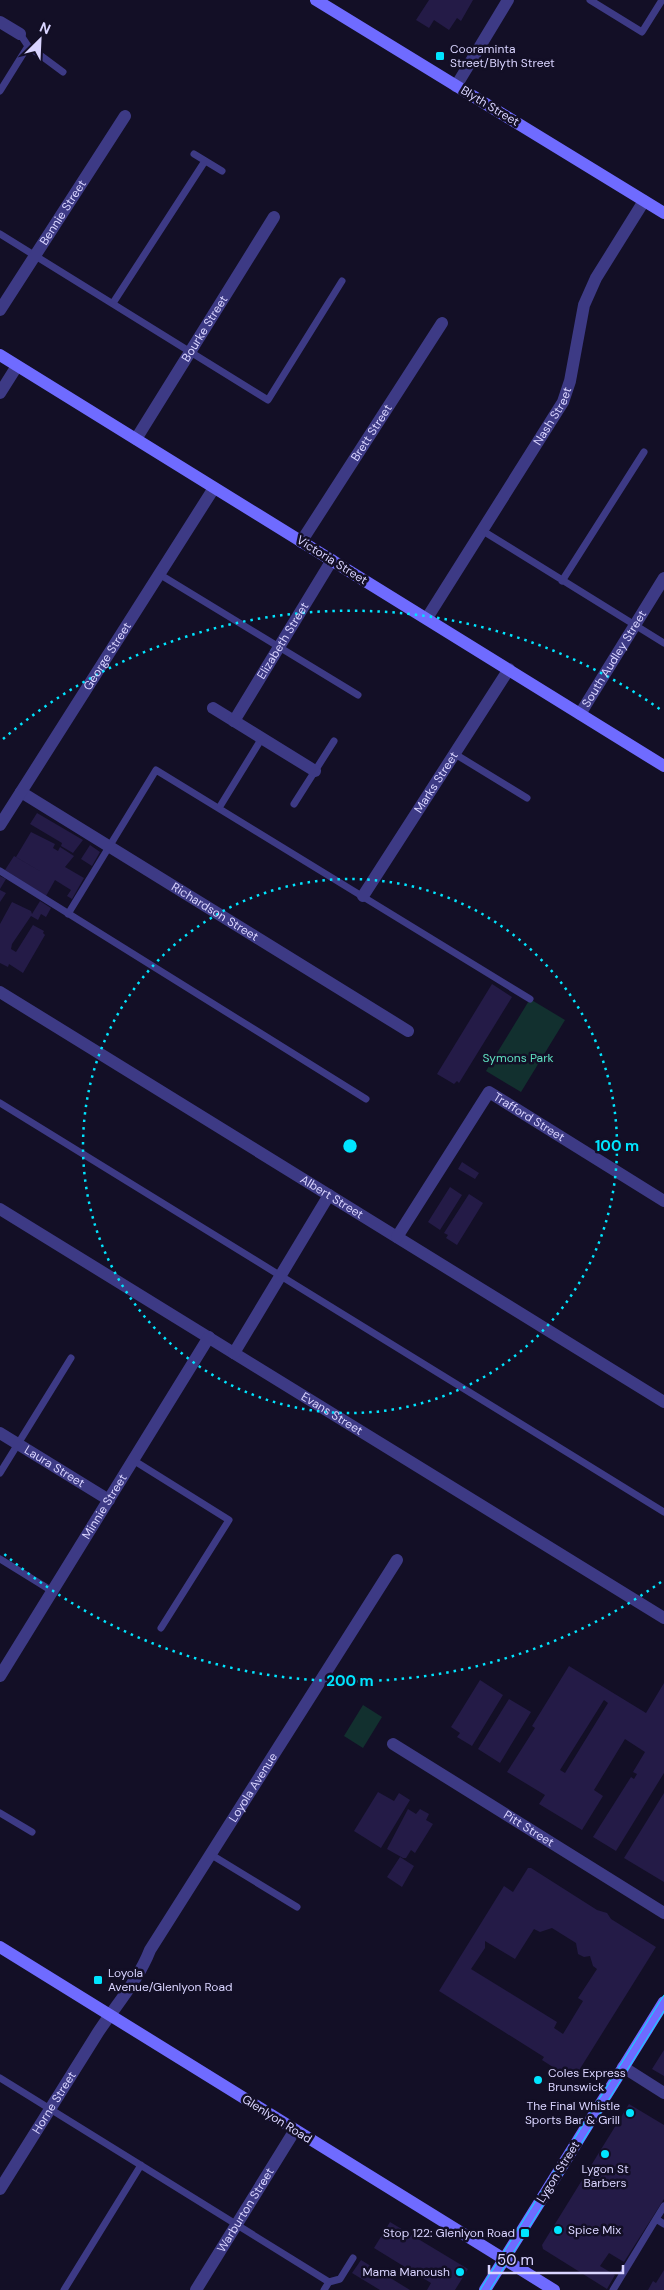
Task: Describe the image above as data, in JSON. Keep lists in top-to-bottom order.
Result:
{
  "streets": {
    "street": [
      "Blyth Street",
      "Bennie Street",
      "Bourke Street",
      "Nash Street",
      "Brett Street",
      "Victoria Street",
      "Elizabeth Street",
      "George Street",
      "South Audley Street",
      "Marks Street",
      "Richardson Street",
      "Trafford Street",
      "Albert Street",
      "Evans Street",
      "Laura Street",
      "Minnie Street",
      "Loyola Avenue",
      "Pitt Street",
      "Horne Street",
      "Glenlyon Road",
      "Lygon Street",
      "Warburton Street"
    ]
  },
  "crossings": [
    ["Blyth Street", "Nash Street"],
    ["Bourke Street", "Victoria Street"],
    ["Nash Street", "Victoria Street"],
    ["Brett Street", "Victoria Street"],
    ["Victoria Street", "Elizabeth Street"],
    ["Victoria Street", "George Street"],
    ["Victoria Street", "South Audley Street"],
    ["Victoria Street", "Marks Street"],
    ["George Street", "Richardson Street"],
    ["Trafford Street", "Albert Street"],
    ["Evans Street", "Minnie Street"],
    ["Laura Street", "Minnie Street"],
    ["Loyola Avenue", "Horne Street"],
    ["Loyola Avenue", "Glenlyon Road"],
    ["Horne Street", "Glenlyon Road"],
    ["Glenlyon Road", "Lygon Street"],
    ["Glenlyon Road", "Warburton Street"]
  ],
  "parks": ["Symons Park"],
  "places": {
    "transit": ["Cooraminta Street/Blyth Street", "Loyola Avenue/Glenlyon Road", "Stop 122: Glenlyon Road"],
    "other": [
      "Coles Express Brunswick",
      "The Final Whistle Sports Bar & Grill",
      "Lygon St Barbers",
      "Spice Mix",
      "Mama Manoush"
    ]
  },
  "scale_bar": "50 m",
  "north": "top right",
  "rings": ["100 m", "200 m"]
}
